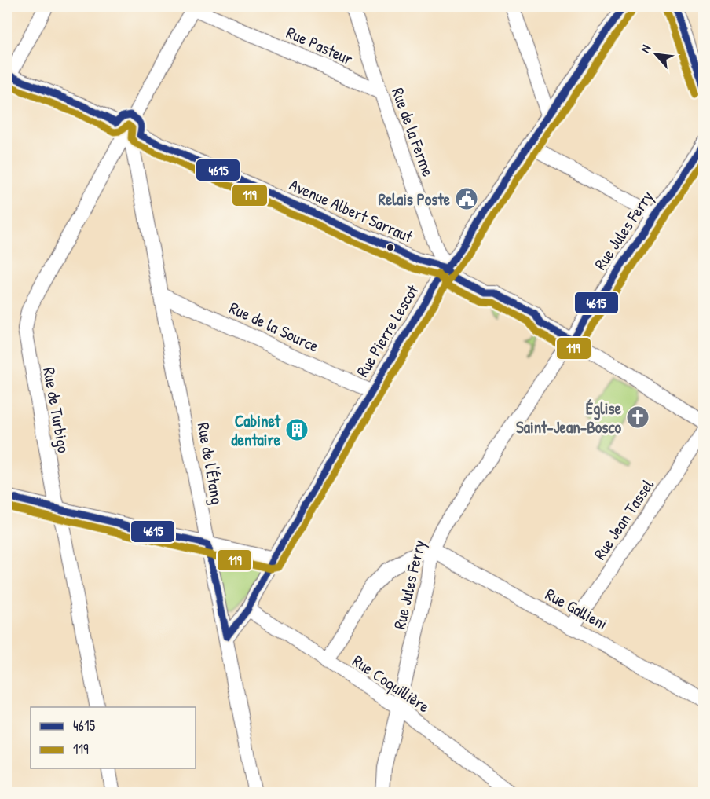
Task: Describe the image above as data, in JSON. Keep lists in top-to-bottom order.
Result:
{
  "streets": {
    "street": [
      "Rue Pasteur",
      "Rue de la Ferme",
      "Avenue Albert Sarraut",
      "Rue Jules Ferry",
      "Rue de la Source",
      "Rue Pierre Lescot",
      "Rue de Turbigo",
      "Rue de l'Étang",
      "Rue Jean Tassel",
      "Rue Gallieni",
      "Rue Coquillière"
    ]
  },
  "crossings": [
    ["Rue Pasteur", "Rue de la Ferme"],
    ["Rue de la Ferme", "Avenue Albert Sarraut"],
    ["Rue de la Ferme", "Rue Pierre Lescot"],
    ["Avenue Albert Sarraut", "Rue Pierre Lescot"],
    ["Avenue Albert Sarraut", "Rue de Turbigo"],
    ["Avenue Albert Sarraut", "Rue de l'Étang"],
    ["Rue Jules Ferry", "Rue Gallieni"],
    ["Rue Jules Ferry", "Rue Coquillière"],
    ["Rue de la Source", "Rue Pierre Lescot"],
    ["Rue de la Source", "Rue de l'Étang"],
    ["Rue Pierre Lescot", "Rue de l'Étang"],
    ["Rue Pierre Lescot", "Rue Coquillière"],
    ["Rue de Turbigo", "Rue de l'Étang"],
    ["Rue Jean Tassel", "Rue Gallieni"]
  ],
  "places": {
    "public building": ["Relais Poste"],
    "church": ["Église Saint-Jean-Bosco"],
    "building": ["Cabinet dentaire"]
  },
  "lines": ["transit line 4615", "transit line 119"],
  "legend": ["4615", "119"],
  "north": "top left"
}
